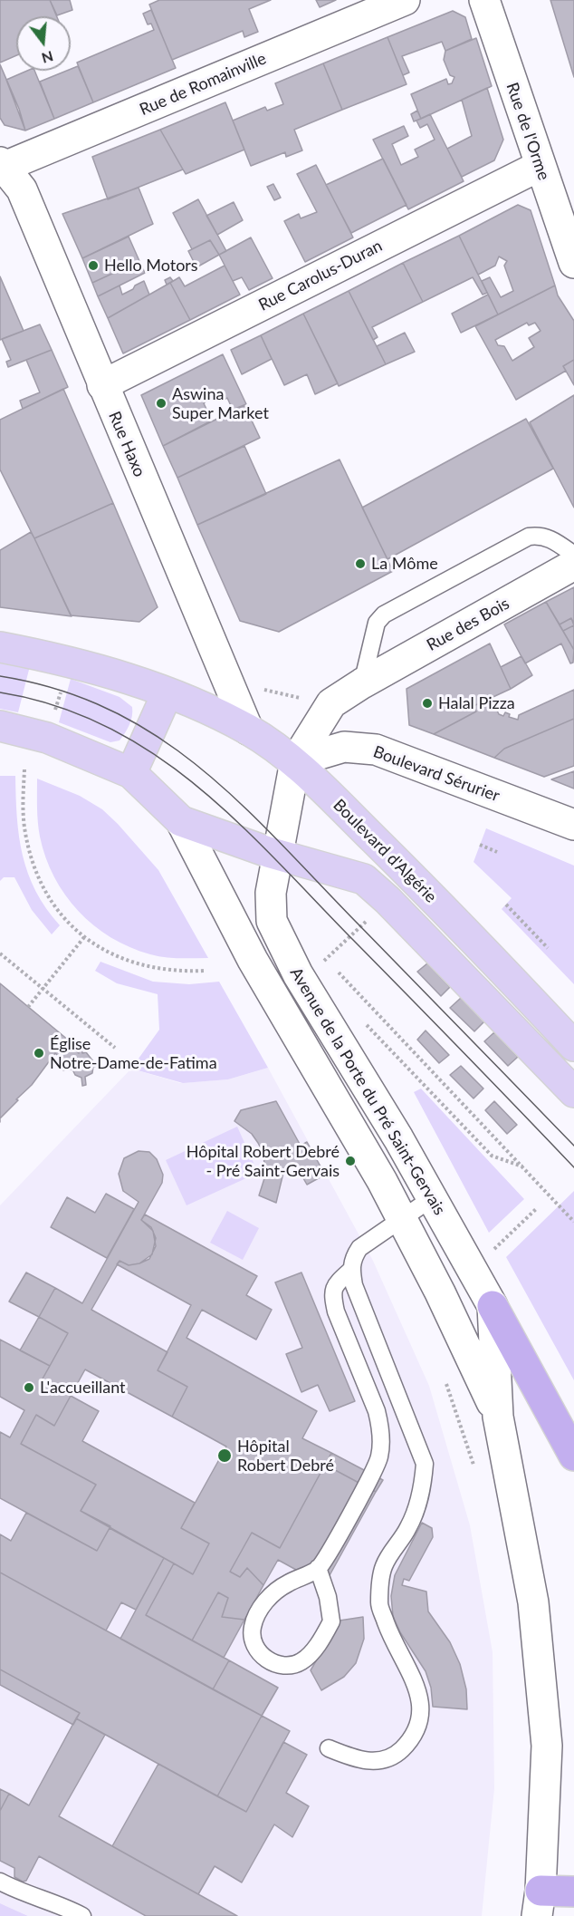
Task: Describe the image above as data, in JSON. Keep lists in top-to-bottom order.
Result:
{
  "streets": {
    "main road": ["Boulevard d'Algérie"],
    "street": [
      "Rue de Romainville",
      "Rue de l'Orme",
      "Rue Carolus-Duran",
      "Rue Haxo",
      "Rue des Bois",
      "Boulevard Sérurier",
      "Avenue de la Porte du Pré Saint-Gervais"
    ]
  },
  "crossings": [
    ["Rue de Romainville", "Rue Haxo"],
    ["Rue de l'Orme", "Rue Carolus-Duran"],
    ["Rue Carolus-Duran", "Rue Haxo"],
    ["Rue Haxo", "Boulevard d'Algérie"],
    ["Rue des Bois", "Boulevard Sérurier"],
    ["Rue des Bois", "Boulevard d'Algérie"],
    ["Rue des Bois", "Avenue de la Porte du Pré Saint-Gervais"],
    ["Boulevard Sérurier", "Boulevard d'Algérie"],
    ["Boulevard Sérurier", "Avenue de la Porte du Pré Saint-Gervais"],
    ["Boulevard d'Algérie", "Avenue de la Porte du Pré Saint-Gervais"]
  ],
  "places": [
    "Hello Motors",
    "Aswina Super Market",
    "La Môme",
    "Halal Pizza",
    "Église Notre-Dame-de-Fatima",
    "Hôpital Robert Debré - Pré Saint-Gervais",
    "L'accueillant",
    "Hôpital Robert Debré"
  ],
  "north": "bottom"
}
